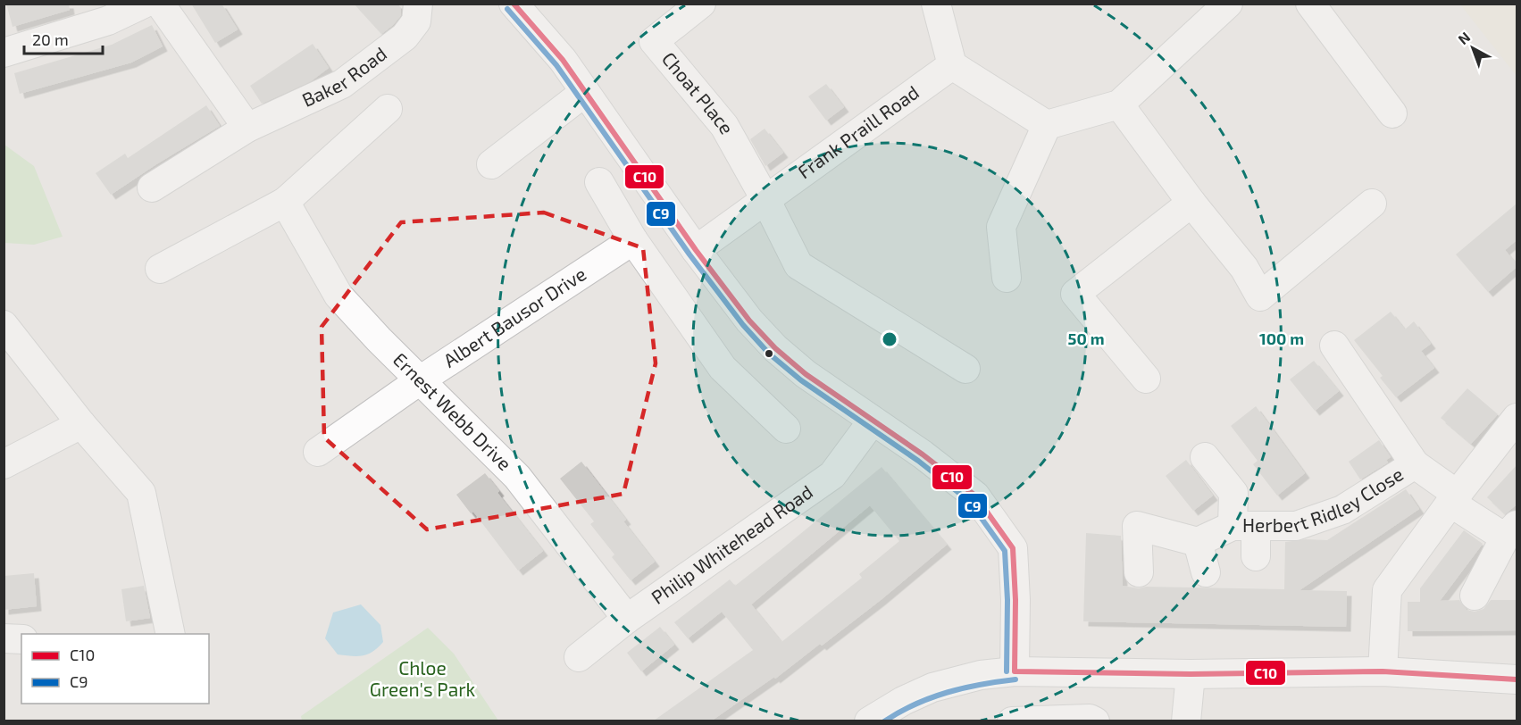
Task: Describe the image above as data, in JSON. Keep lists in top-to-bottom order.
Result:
{
  "streets": {
    "street": [
      "Baker Road",
      "Choat Place",
      "Frank Praill Road",
      "Albert Bausor Drive",
      "Ernest Webb Drive",
      "Herbert Ridley Close",
      "Philip Whitehead Road"
    ]
  },
  "crossings": [
    ["Choat Place", "Frank Praill Road"],
    ["Albert Bausor Drive", "Ernest Webb Drive"],
    ["Ernest Webb Drive", "Philip Whitehead Road"]
  ],
  "parks": ["Chloe Green's Park"],
  "lines": ["transit line C10", "transit line C9"],
  "legend": ["C10", "C9"],
  "scale_bar": "20 m",
  "north": "top left",
  "rings": ["50 m", "100 m"]
}
